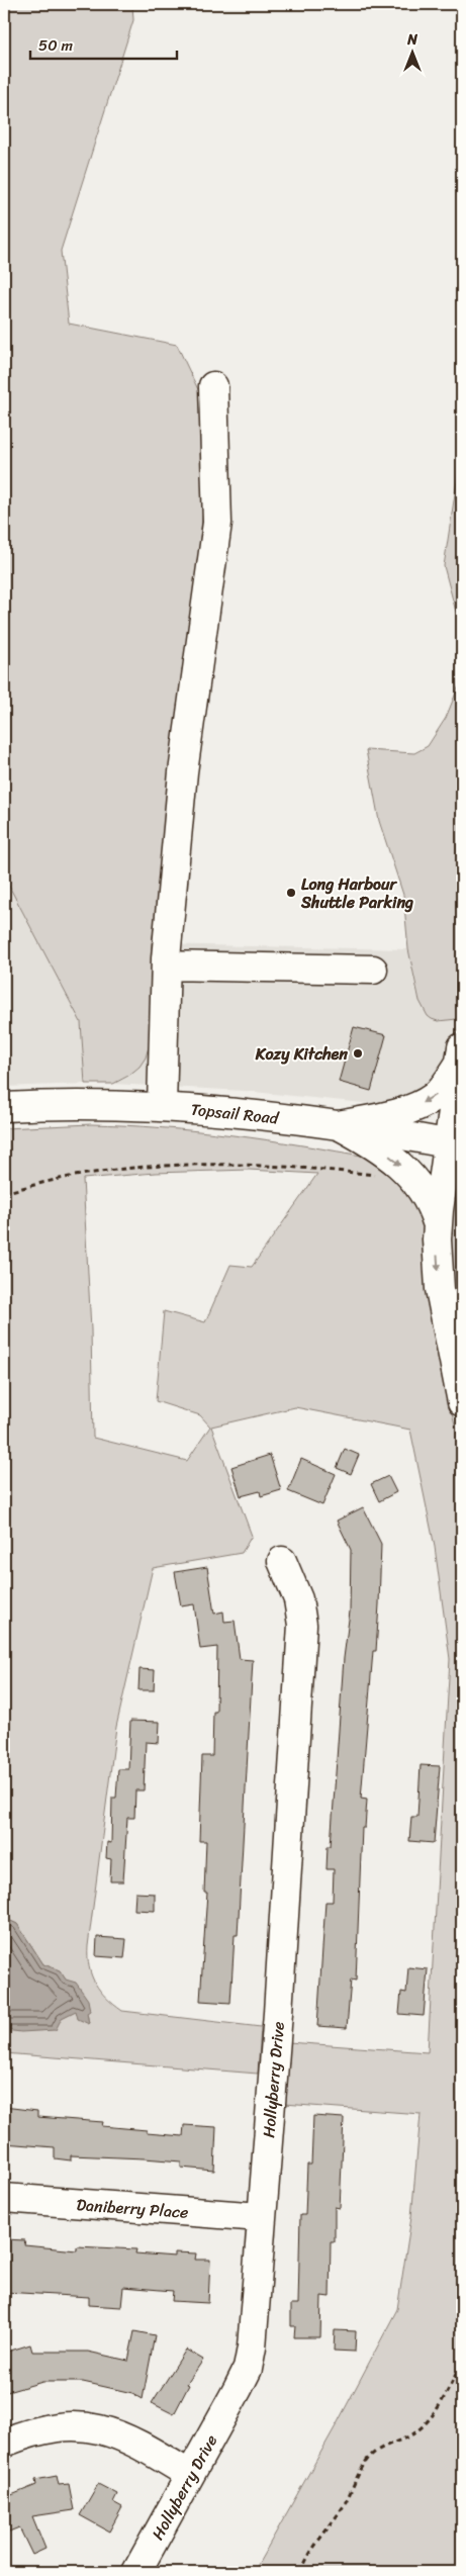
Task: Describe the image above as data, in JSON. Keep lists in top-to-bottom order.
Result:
{
  "streets": {
    "main road": ["Topsail Road", "Hollyberry Drive", "Daniberry Place"]
  },
  "crossings": [
    ["Hollyberry Drive", "Daniberry Place"]
  ],
  "places": ["Long Harbour Shuttle Parking", "Kozy Kitchen"],
  "scale_bar": "50 m",
  "north": "top"
}
